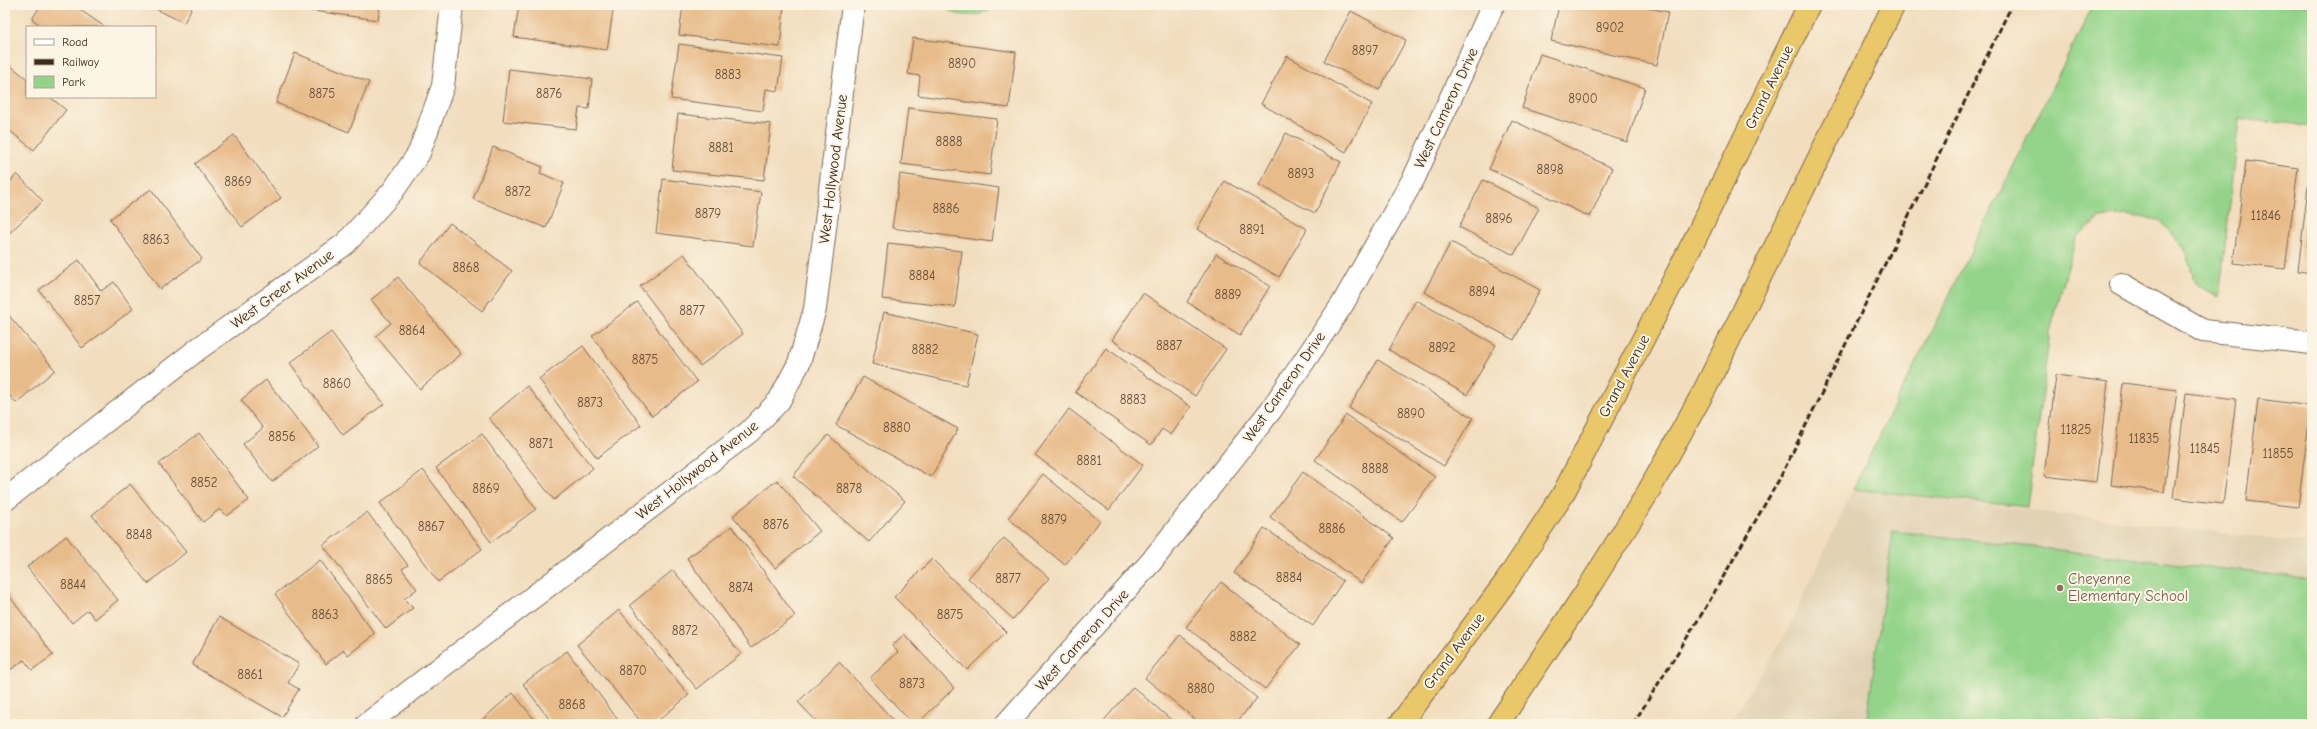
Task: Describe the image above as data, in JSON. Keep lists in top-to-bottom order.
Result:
{
  "streets": {
    "highway": ["Grand Avenue"],
    "street": ["West Cameron Drive", "West Hollywood Avenue", "West Greer Avenue"]
  },
  "places": ["Cheyenne Elementary School"],
  "house_numbers": [
    "8902",
    "8897",
    "8890",
    "8883",
    "8875",
    "8876",
    "8900",
    "8888",
    "8881",
    "8898",
    "8893",
    "8869",
    "8872",
    "8886",
    "8879",
    "11846",
    "8896",
    "8891",
    "8863",
    "8868",
    "8884",
    "8894",
    "8889",
    "8857",
    "8877",
    "8864",
    "8887",
    "8892",
    "8882",
    "8875",
    "8860",
    "8883",
    "8873",
    "8890",
    "8880",
    "11825",
    "8856",
    "11835",
    "8871",
    "11845",
    "11855",
    "8881",
    "8888",
    "8852",
    "8869",
    "8878",
    "8879",
    "8876",
    "8867",
    "8886",
    "8848",
    "8884",
    "8877",
    "8865",
    "8844",
    "8874",
    "8863",
    "8875",
    "8872",
    "8882",
    "8870",
    "8861",
    "8873",
    "8880",
    "8868"
  ],
  "legend": ["Road", "Railway", "Park"]
}
